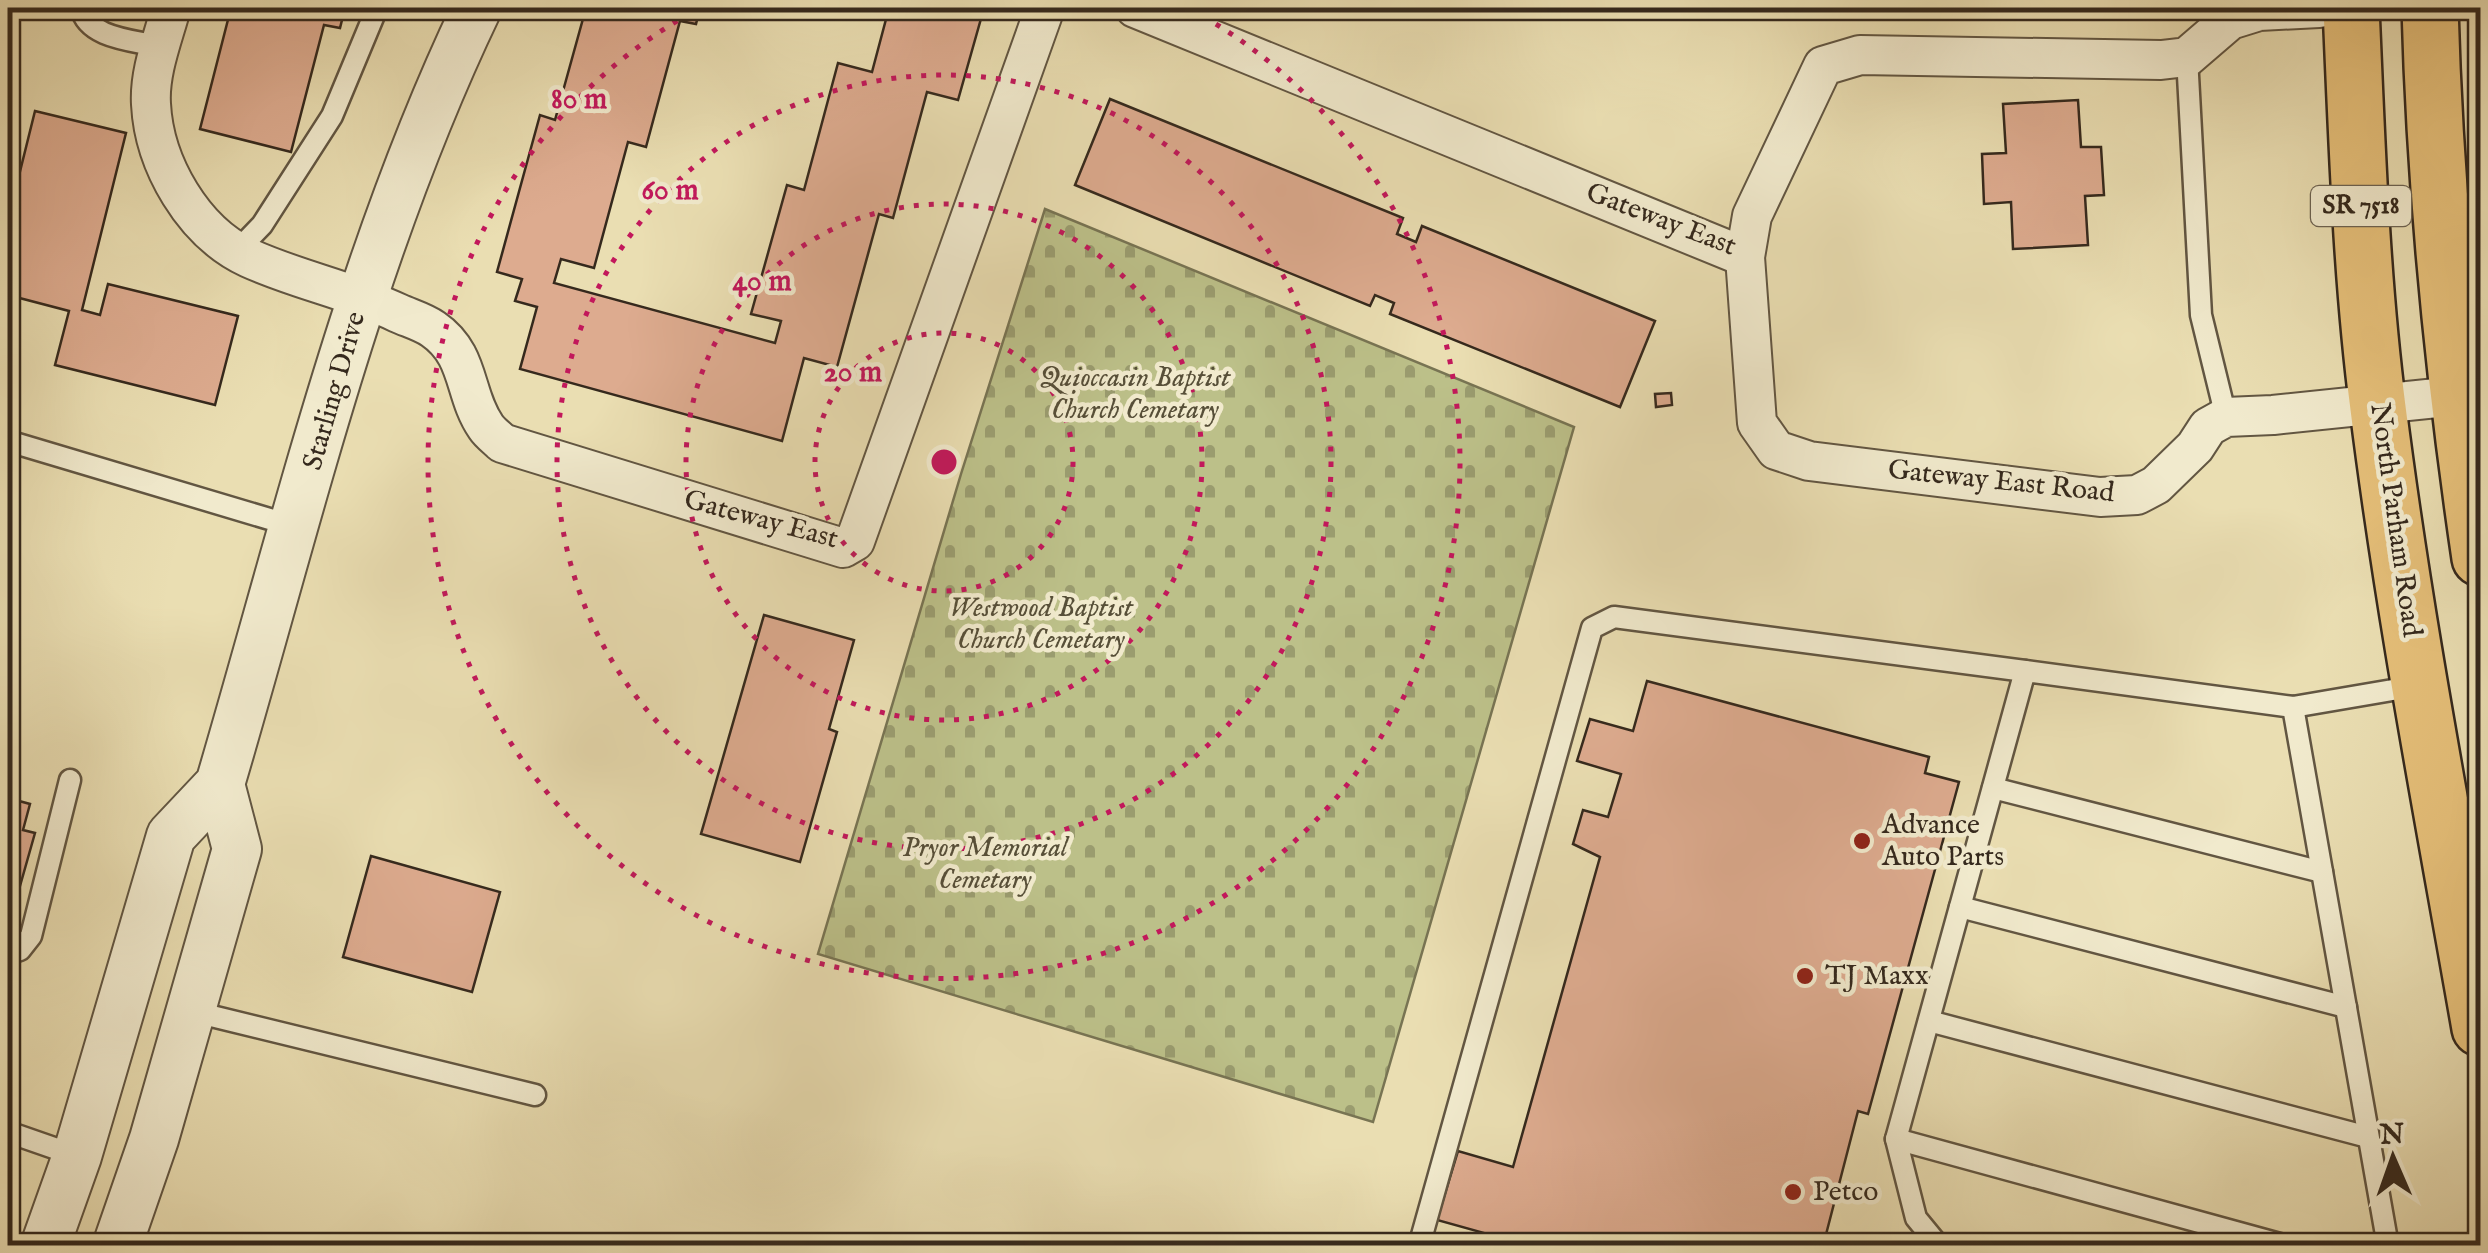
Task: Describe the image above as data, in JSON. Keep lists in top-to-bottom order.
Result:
{
  "streets": {
    "highway": ["SR 7518", "North Parham Road"],
    "street": ["Gateway East", "Starling Drive", "Gateway East Road"]
  },
  "crossings": [
    ["Gateway East", "Starling Drive"],
    ["Gateway East", "Gateway East Road"]
  ],
  "parks": ["Quioccasin Baptist Church Cemetary", "Westwood Baptist Church Cemetary", "Pryor Memorial Cemetary"],
  "places": ["Advance Auto Parts", "TJ Maxx", "Petco"],
  "north": "top",
  "rings": [
    "80 m",
    "60 m",
    "40 m",
    "20 m"
  ]
}
